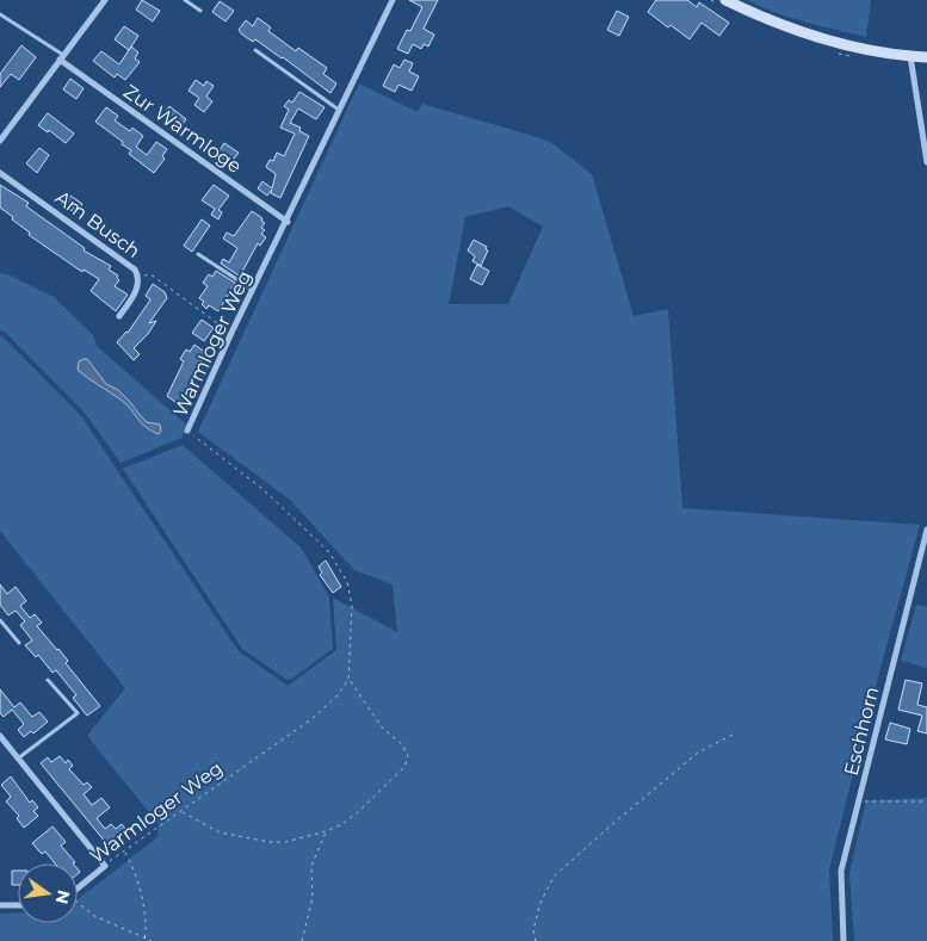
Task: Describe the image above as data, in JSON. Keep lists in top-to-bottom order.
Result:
{
  "streets": {
    "street": [
      "Zur Warmloge",
      "Am Busch",
      "Warmloger Weg",
      "Eschhorn"
    ]
  },
  "crossings": [
    ["Zur Warmloge", "Warmloger Weg"]
  ],
  "north": "right"
}
